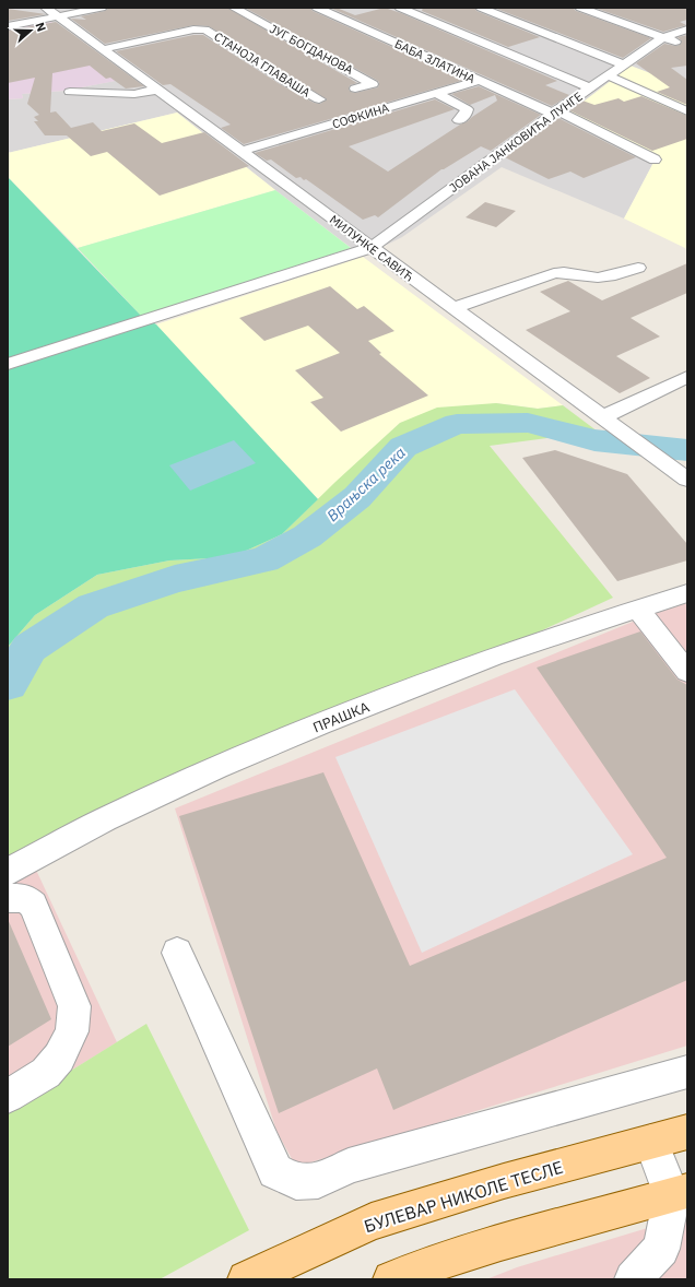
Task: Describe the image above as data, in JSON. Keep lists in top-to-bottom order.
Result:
{
  "streets": {
    "main road": ["БУЛЕВАР НИКОЛЕ ТЕСЛЕ"],
    "street": [
      "ЈУГ БОГДАНОВА",
      "БАБА ЗЛАТИНА",
      "СТАНОЈА ГЛАВАША",
      "СОФКИНА",
      "ЈОВАНА ЈАНКОВИЋА ЛУНГЕ",
      "МИЛУНКЕ САВИЋ",
      "ПРАШКА"
    ]
  },
  "crossings": [
    ["БАБА ЗЛАТИНА", "СОФКИНА"],
    ["БАБА ЗЛАТИНА", "ЈОВАНА ЈАНКОВИЋА ЛУНГЕ"],
    ["СТАНОЈА ГЛАВАША", "МИЛУНКЕ САВИЋ"],
    ["СОФКИНА", "МИЛУНКЕ САВИЋ"],
    ["ЈОВАНА ЈАНКОВИЋА ЛУНГЕ", "МИЛУНКЕ САВИЋ"]
  ],
  "water": ["Врањска река"],
  "north": "right"
}
